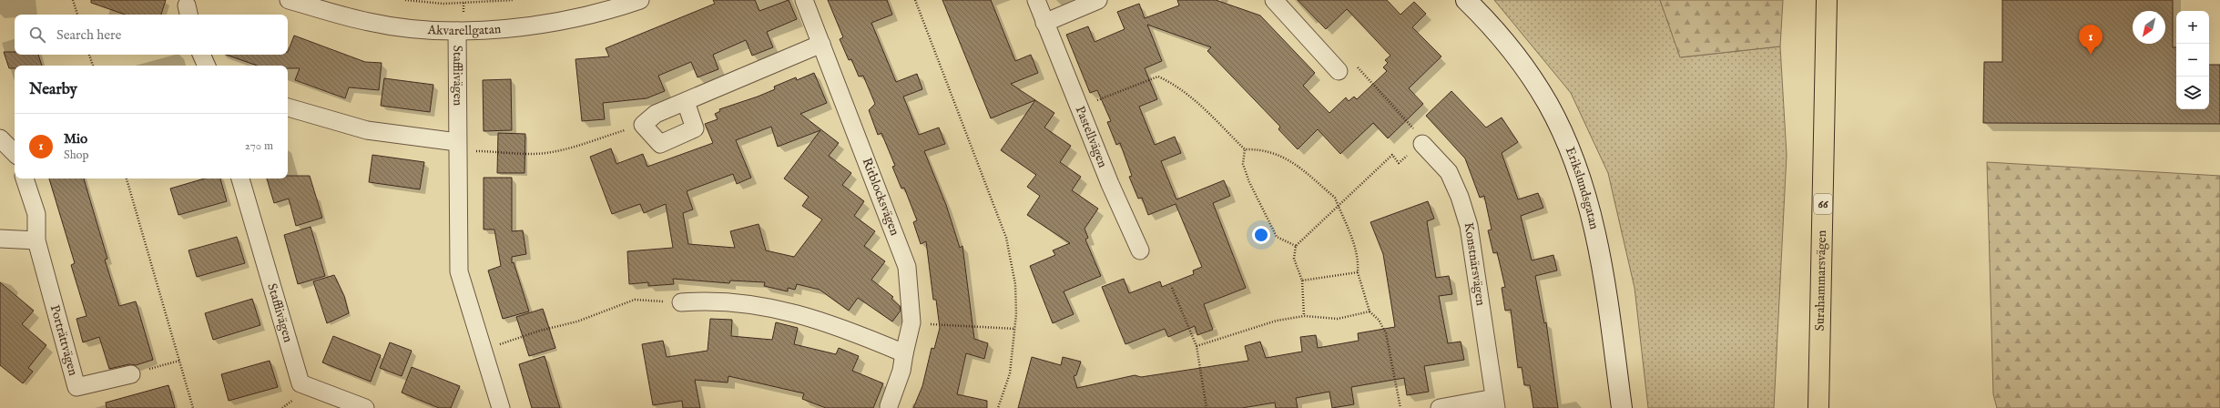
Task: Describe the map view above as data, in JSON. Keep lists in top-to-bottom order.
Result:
{
  "streets": {
    "main road": ["66", "Surahammarsvägen"],
    "street": [
      "Akvarellgatan",
      "Stafflivägen",
      "Pastellvägen",
      "Erikslundsgatan",
      "Ritblocksvägen",
      "Konstnärsvägen",
      "Porträttvägen"
    ]
  },
  "crossings": [
    ["Akvarellgatan", "Stafflivägen"]
  ],
  "north": "bottom left",
  "page": {
    "map_buttons": ["+", "−"],
    "search": "Search here",
    "pins": "1",
    "heading": "Nearby",
    "list": [
      {
        "mark": "1",
        "name": "Mio",
        "note": "Shop",
        "value": "270 m"
      }
    ]
  }
}
